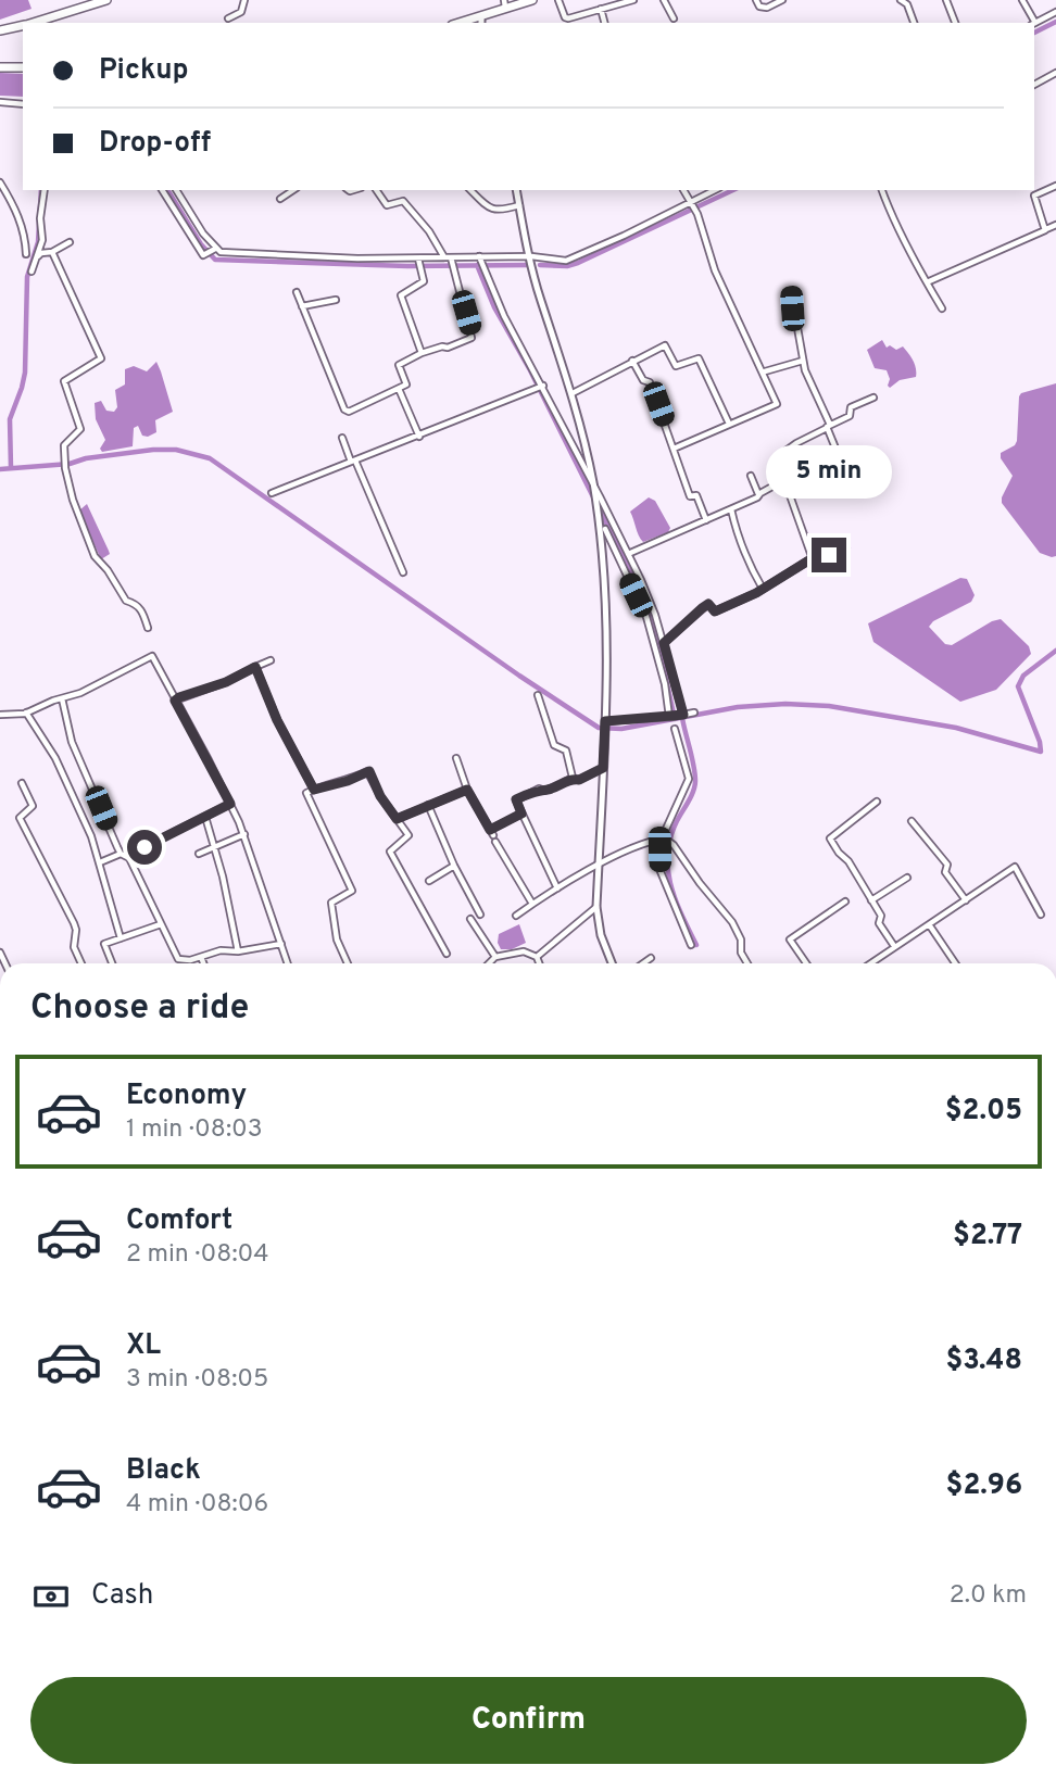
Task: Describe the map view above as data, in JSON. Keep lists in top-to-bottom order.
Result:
{
  "page": {
    "banner": ["Pickup", "Drop-off"],
    "bubble": "5 min",
    "heading": "Choose a ride",
    "list": [
      {
        "name": "Economy",
        "note": "1 min · 08:03",
        "value": "$2.05"
      },
      {
        "name": "Comfort",
        "note": "2 min · 08:04",
        "value": "$2.77"
      },
      {
        "name": "XL",
        "note": "3 min · 08:05",
        "value": "$3.48"
      },
      {
        "name": "Black",
        "note": "4 min · 08:06",
        "value": "$2.96"
      }
    ],
    "pay": ["Cash", "2.0 km"],
    "buttons": "Confirm"
  }
}
